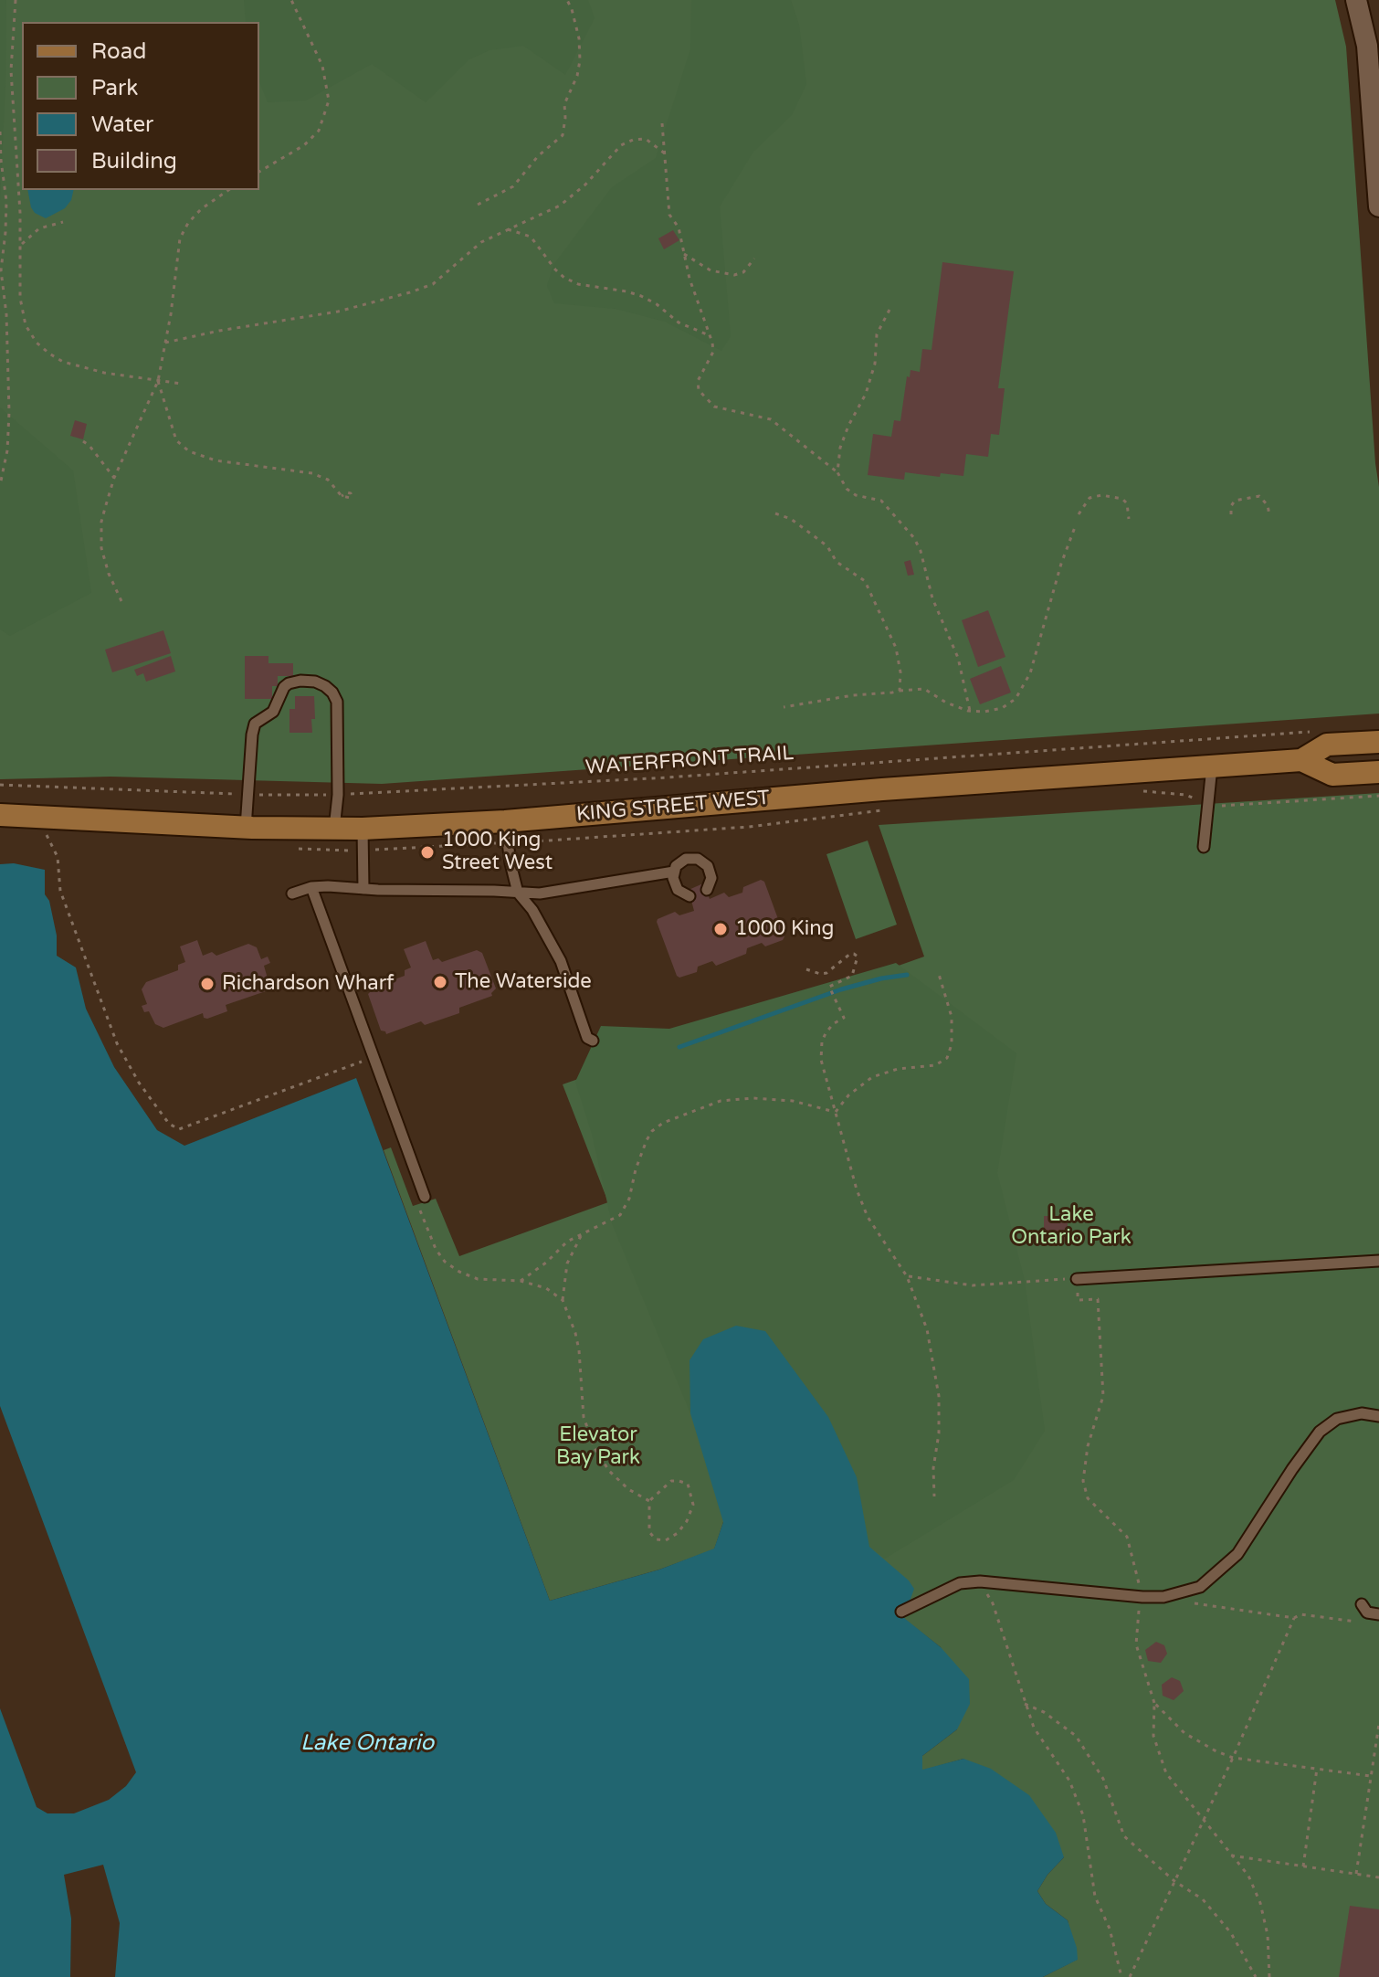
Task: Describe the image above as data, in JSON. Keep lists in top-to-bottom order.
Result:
{
  "streets": {
    "main road": ["KING STREET WEST"],
    "path": ["WATERFRONT TRAIL"]
  },
  "water": ["Lake Ontario"],
  "parks": ["Lake Ontario Park", "Elevator Bay Park"],
  "places": [
    "1000 King Street West",
    "1000 King",
    "The Waterside",
    "Richardson Wharf"
  ],
  "legend": [
    "Road",
    "Park",
    "Water",
    "Building"
  ]
}
